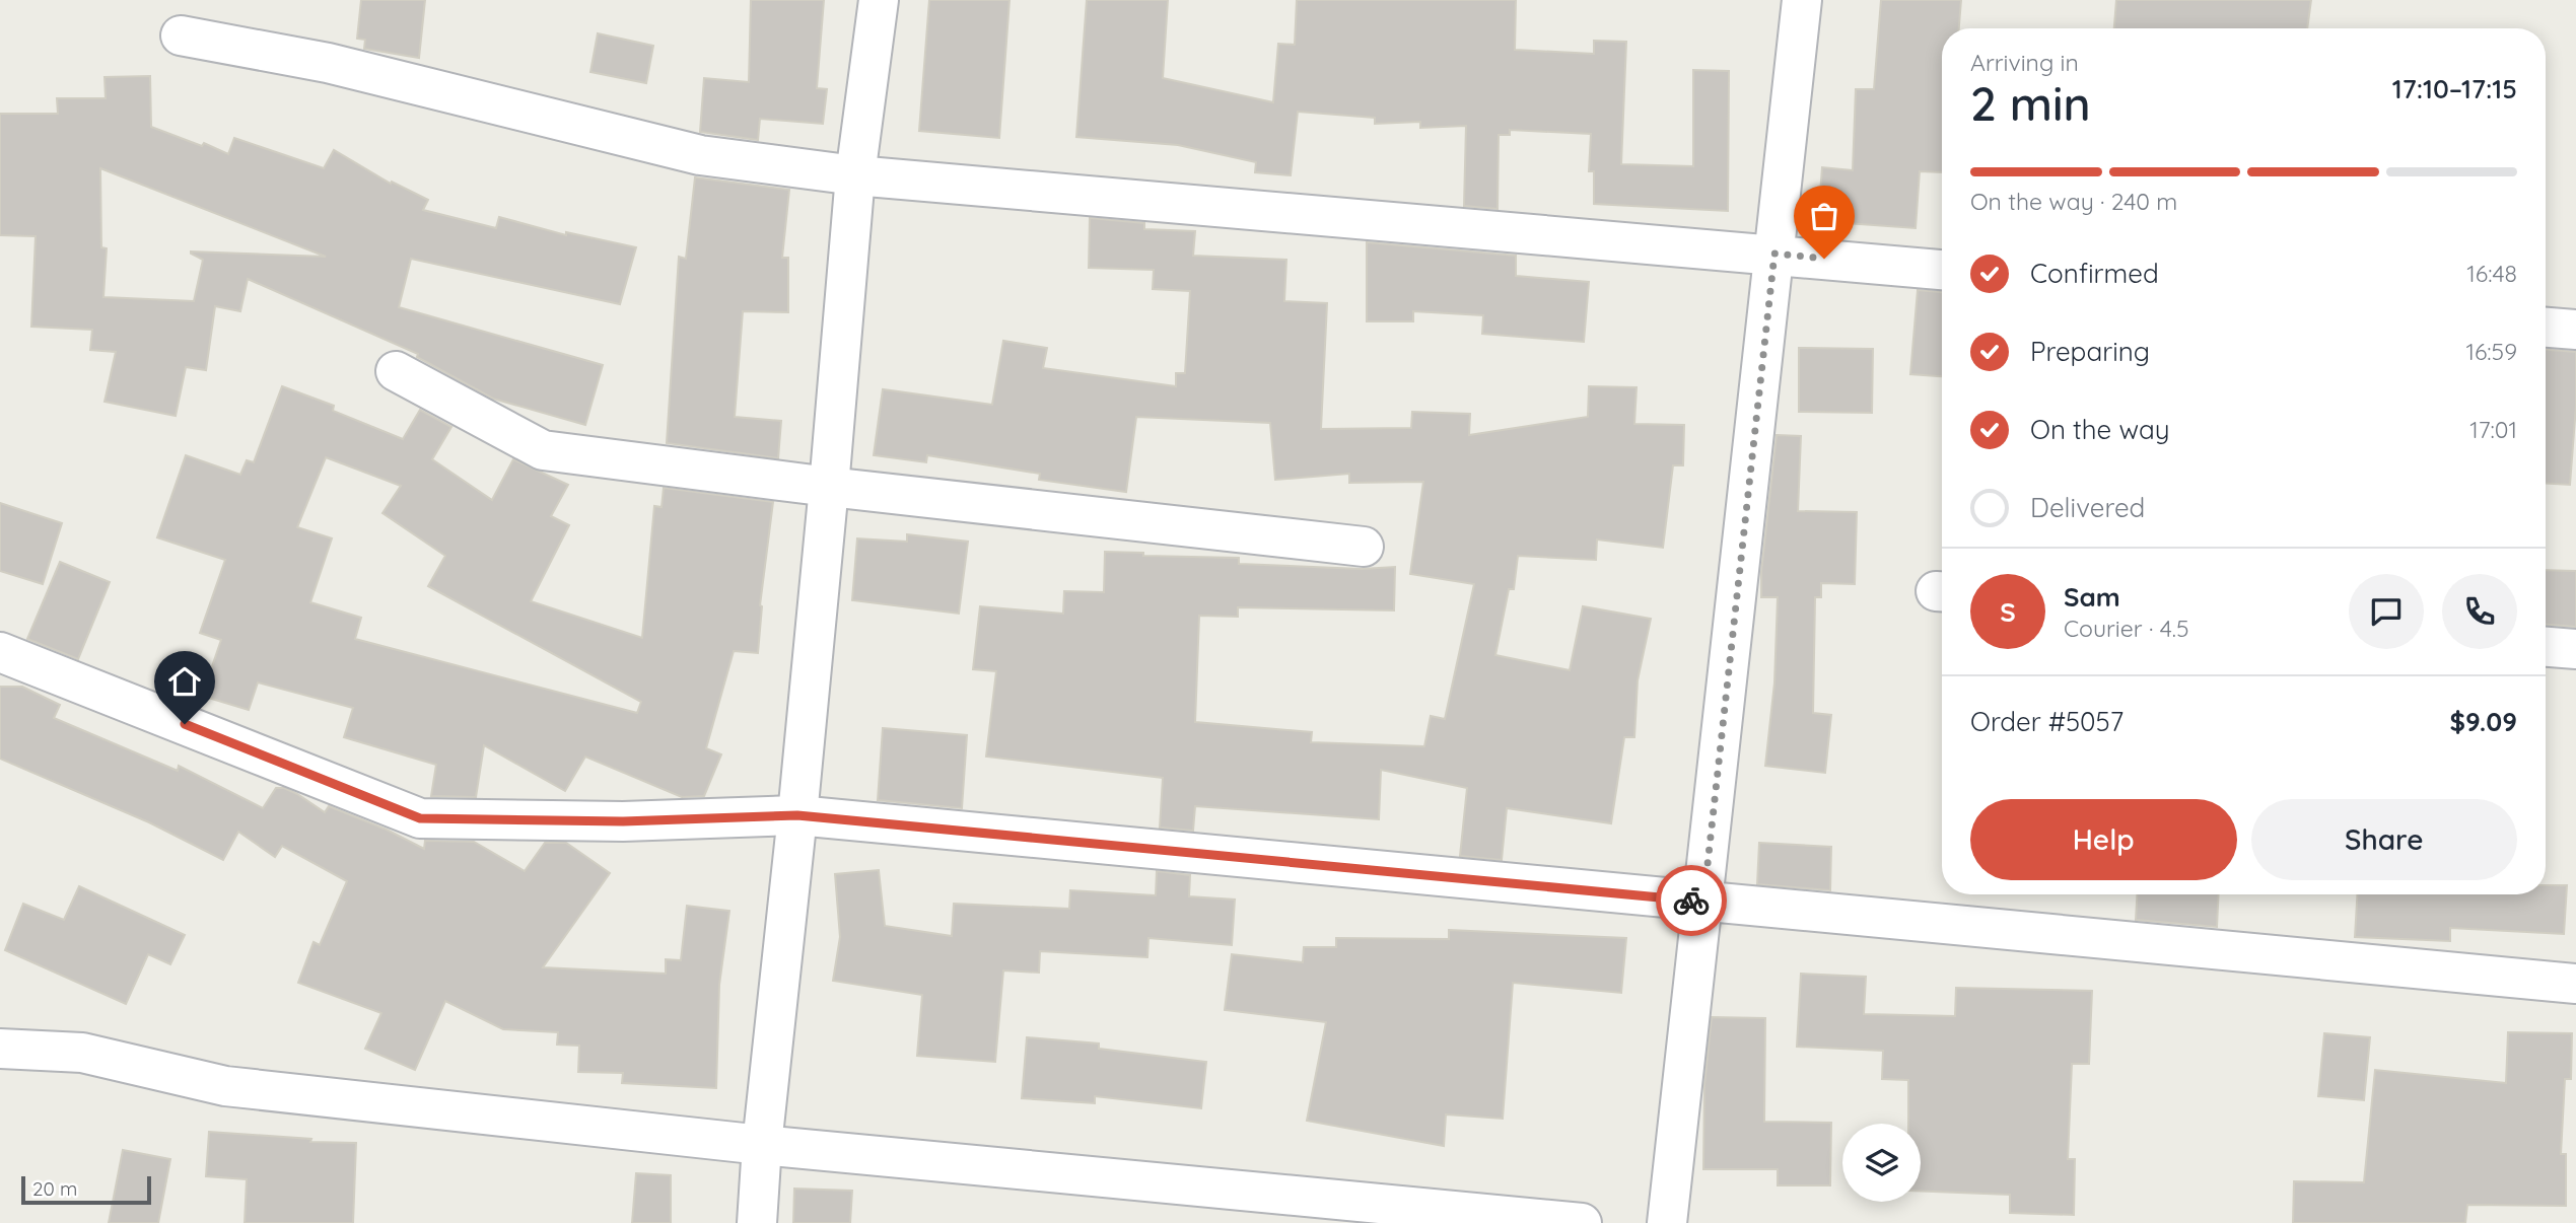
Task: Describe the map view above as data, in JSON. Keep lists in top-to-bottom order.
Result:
{
  "scale_bar": "20 m",
  "page": {
    "heading": ["2 min", "Arriving in", "17:10–17:15"],
    "panel": [
      "Sam",
      "Courier · 4.5",
      "Order #5057",
      "$9.09"
    ],
    "bar": "On the way · 240 m",
    "list": [
      ["Confirmed", "16:48"],
      ["Preparing", "16:59"],
      ["On the way", "17:01"],
      "Delivered"
    ],
    "round": "S",
    "buttons": ["Help", "Share"],
    "scale": "20 m"
  }
}
